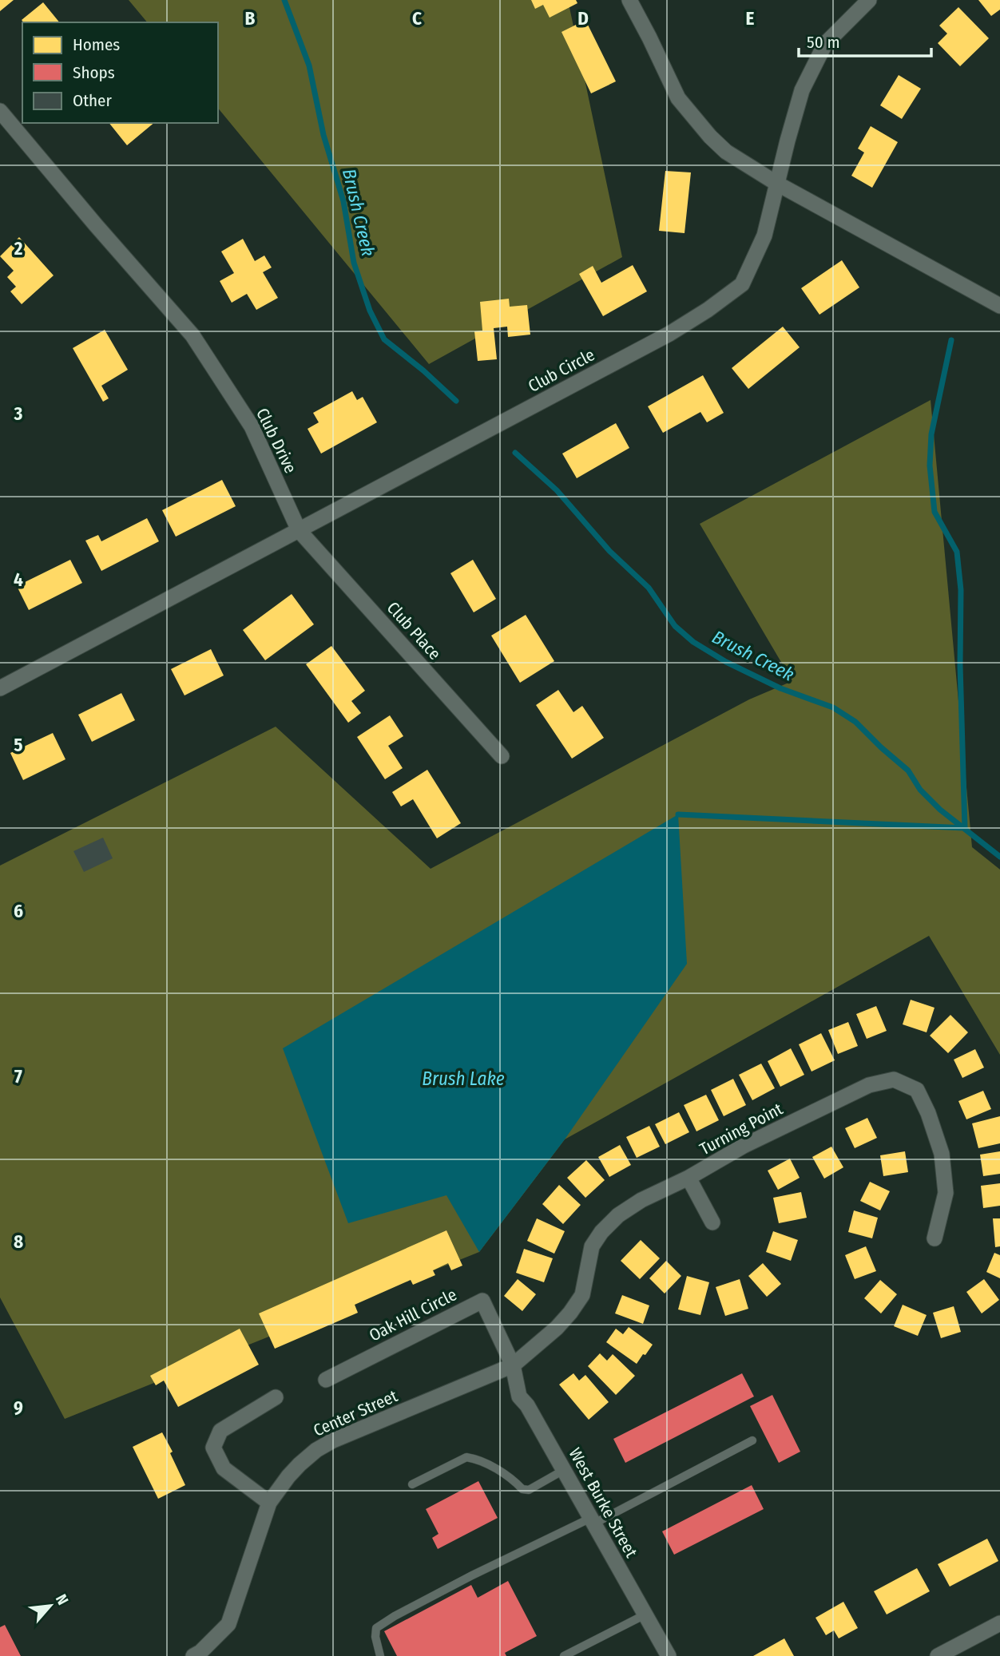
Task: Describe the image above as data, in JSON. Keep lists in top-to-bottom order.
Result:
{
  "streets": {
    "street": [
      "Club Circle",
      "Club Drive",
      "Club Place",
      "Turning Point",
      "Oak Hill Circle",
      "Center Street",
      "West Burke Street"
    ]
  },
  "crossings": [
    ["Club Circle", "Club Drive"],
    ["Club Circle", "Club Place"],
    ["Club Drive", "Club Place"],
    ["Turning Point", "Oak Hill Circle"],
    ["Turning Point", "Center Street"],
    ["Turning Point", "West Burke Street"],
    ["Oak Hill Circle", "Center Street"],
    ["Oak Hill Circle", "West Burke Street"],
    ["Center Street", "West Burke Street"]
  ],
  "water": ["Brush Creek", "Brush Lake"],
  "legend": ["Homes", "Shops", "Other"],
  "scale_bar": "50 m",
  "north": "top right",
  "grid": {
    "columns": [
      "B",
      "C",
      "D",
      "E"
    ],
    "rows": [
      "2",
      "3",
      "4",
      "5",
      "6",
      "7",
      "8",
      "9"
    ]
  }
}
